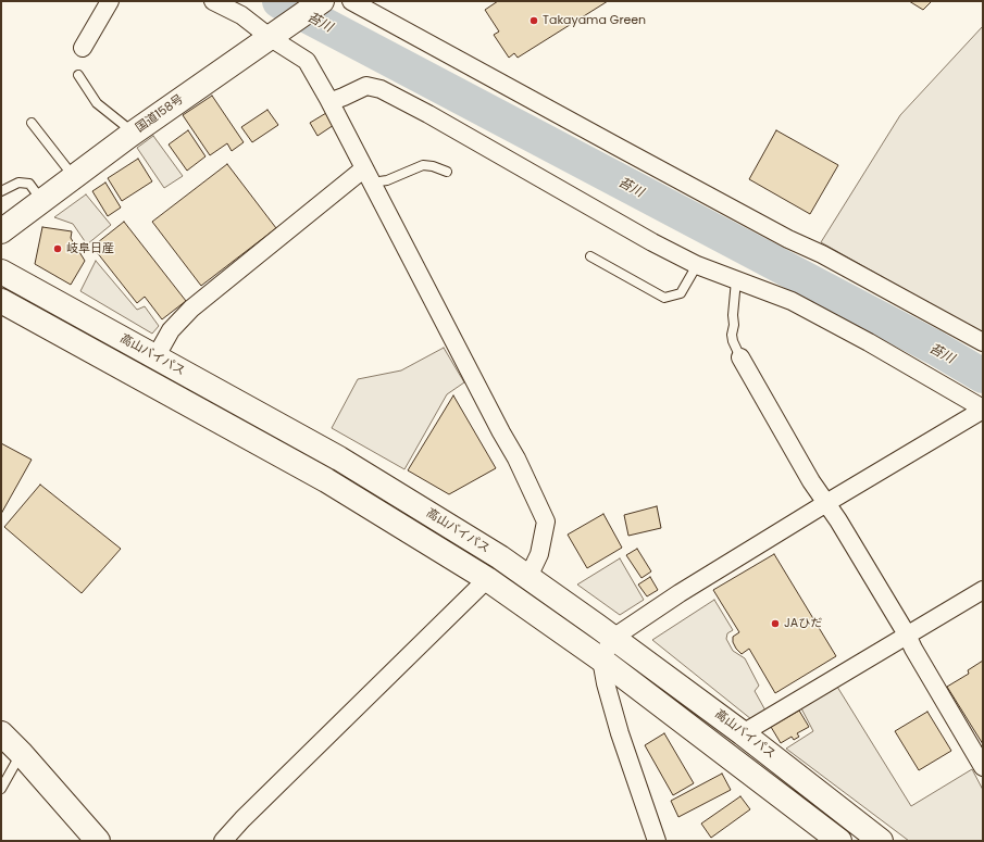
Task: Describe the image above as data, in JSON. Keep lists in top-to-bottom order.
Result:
{
  "streets": {
    "main road": ["国道158号", "高山バイパス"]
  },
  "water": ["苔川"],
  "places": ["Takayama Green", "岐阜日産", "JAひだ"]
}
